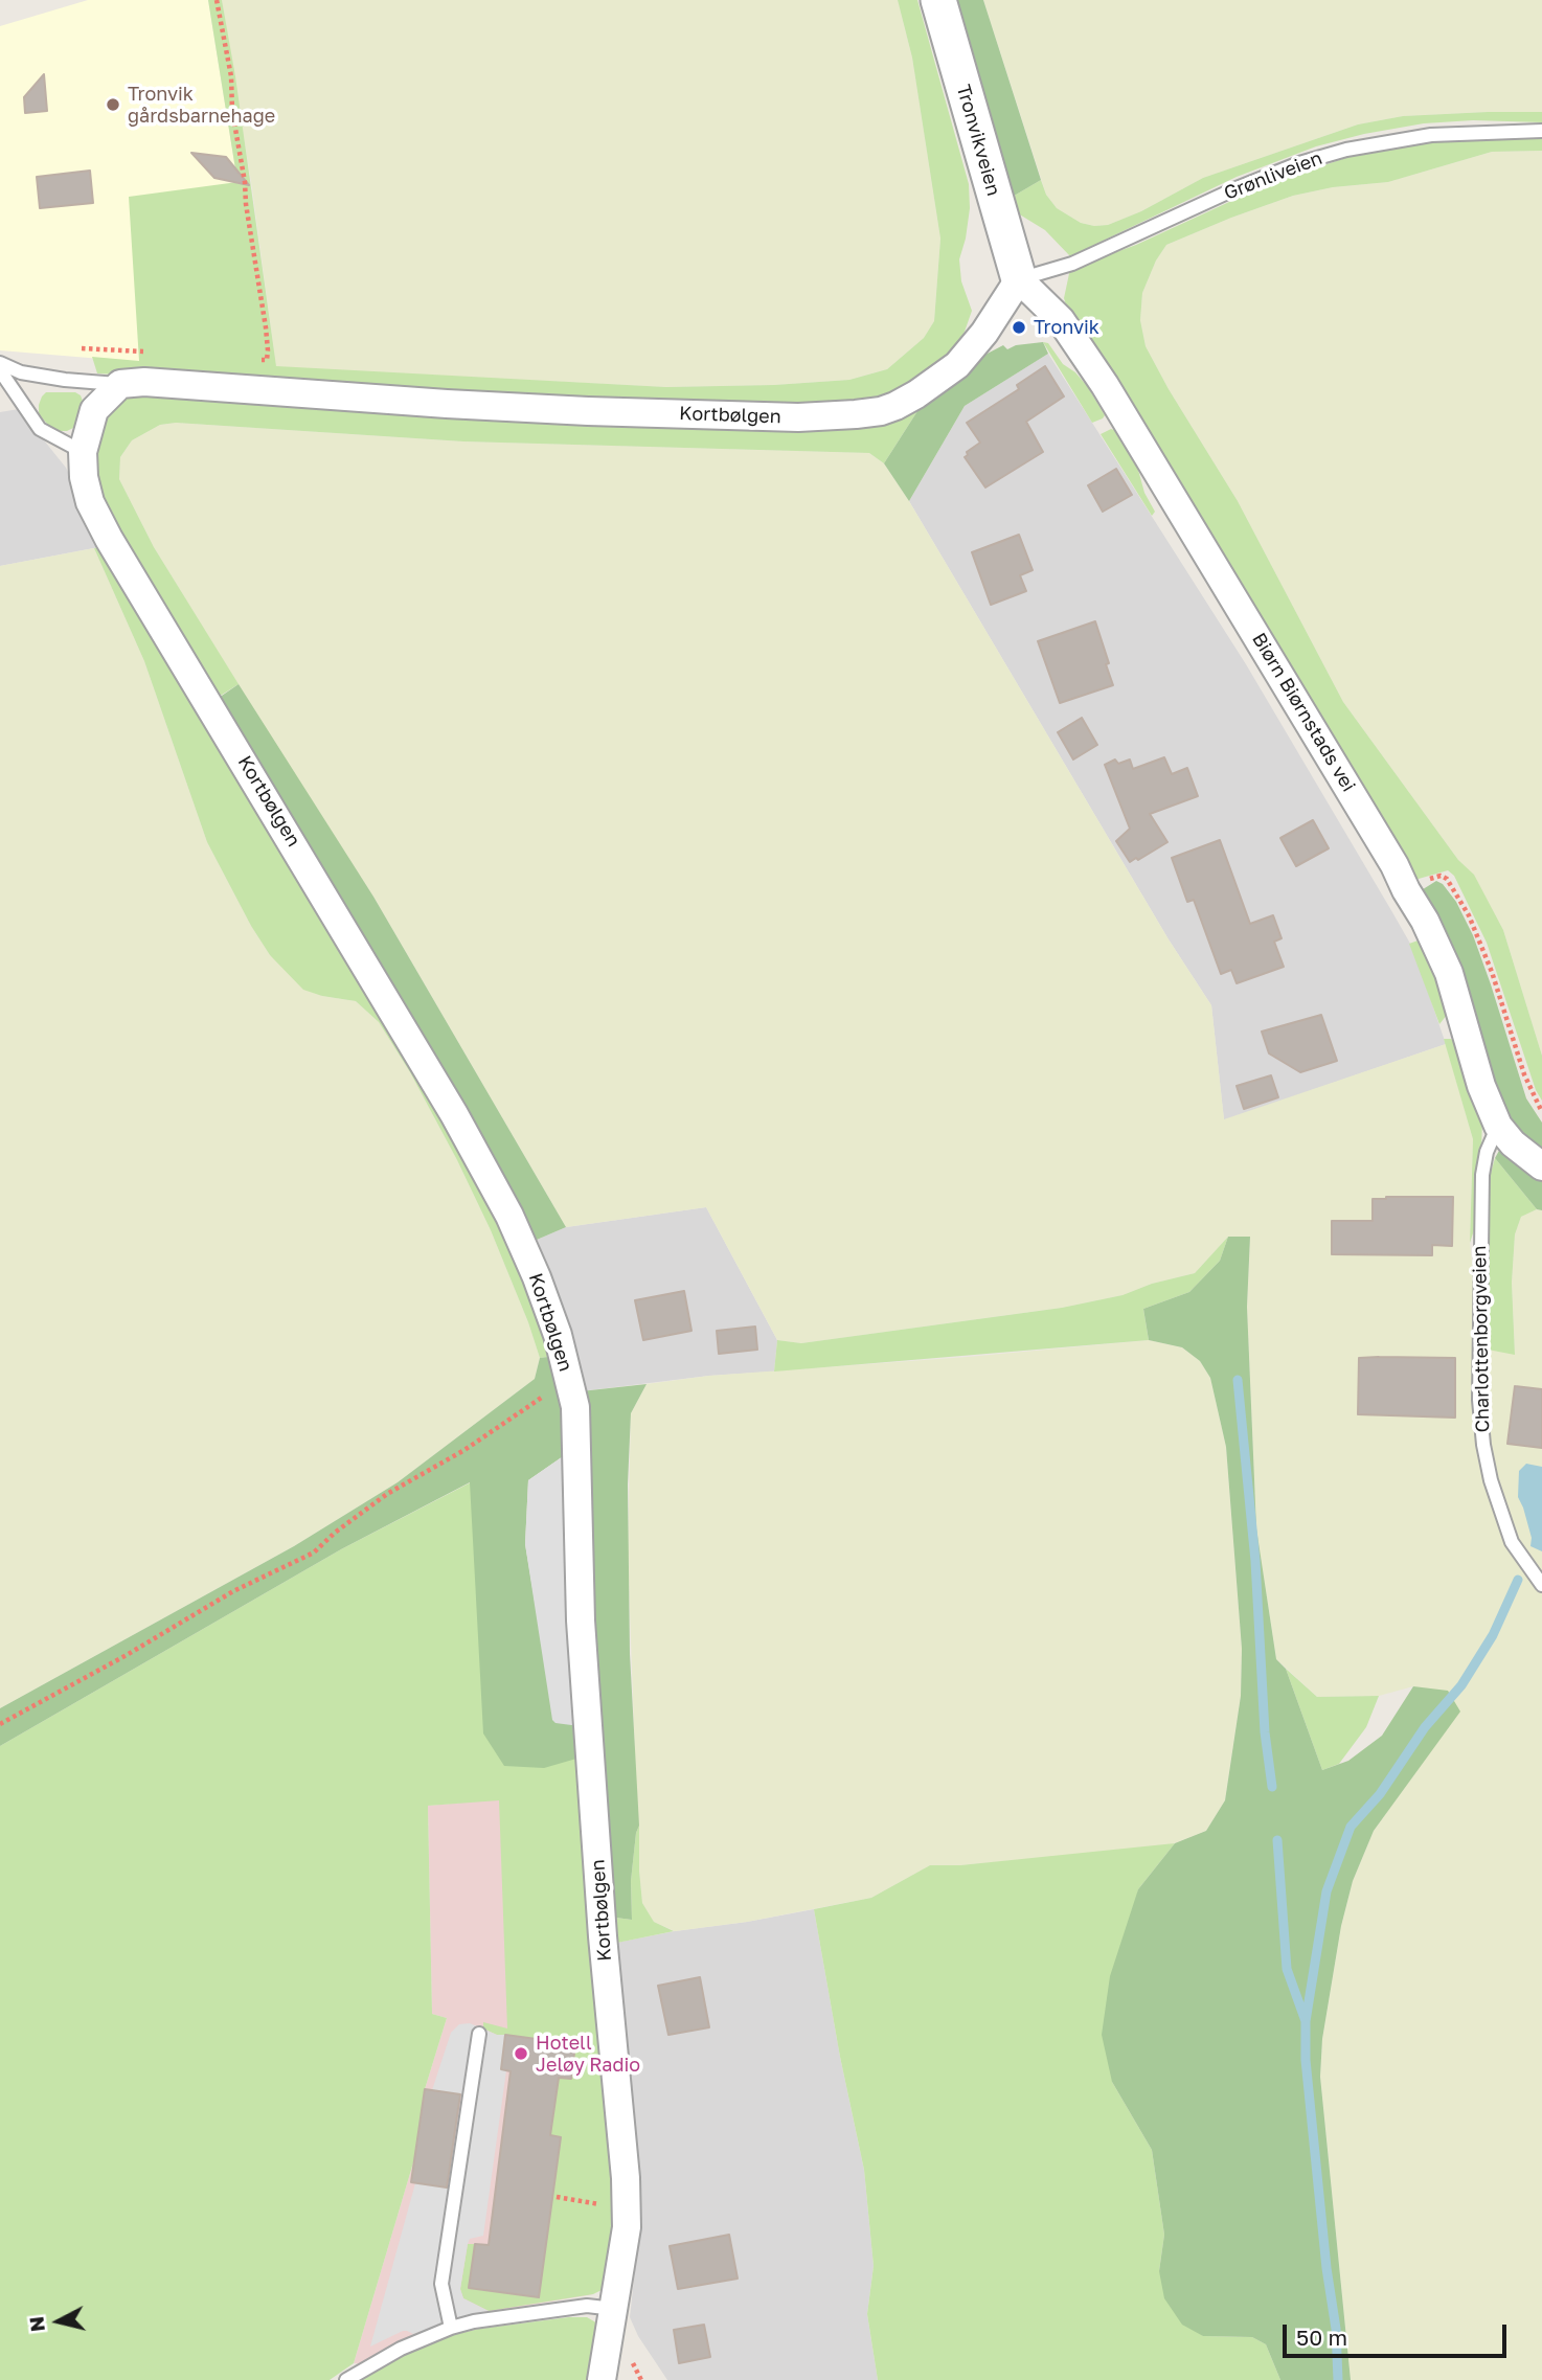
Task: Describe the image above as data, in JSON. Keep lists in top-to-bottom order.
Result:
{
  "streets": {
    "street": ["Tronvikveien", "Kortbølgen", "Biørn Biørnstads vei"],
    "lane": ["Grønliveien", "Charlottenborgveien"]
  },
  "crossings": [
    ["Tronvikveien", "Grønliveien"],
    ["Tronvikveien", "Kortbølgen"],
    ["Tronvikveien", "Biørn Biørnstads vei"],
    ["Grønliveien", "Kortbølgen"],
    ["Grønliveien", "Biørn Biørnstads vei"],
    ["Kortbølgen", "Biørn Biørnstads vei"],
    ["Biørn Biørnstads vei", "Charlottenborgveien"]
  ],
  "places": ["Tronvik gårdsbarnehage", "Tronvik", "Hotell Jeløy Radio"],
  "scale_bar": "50 m",
  "north": "left"
}
